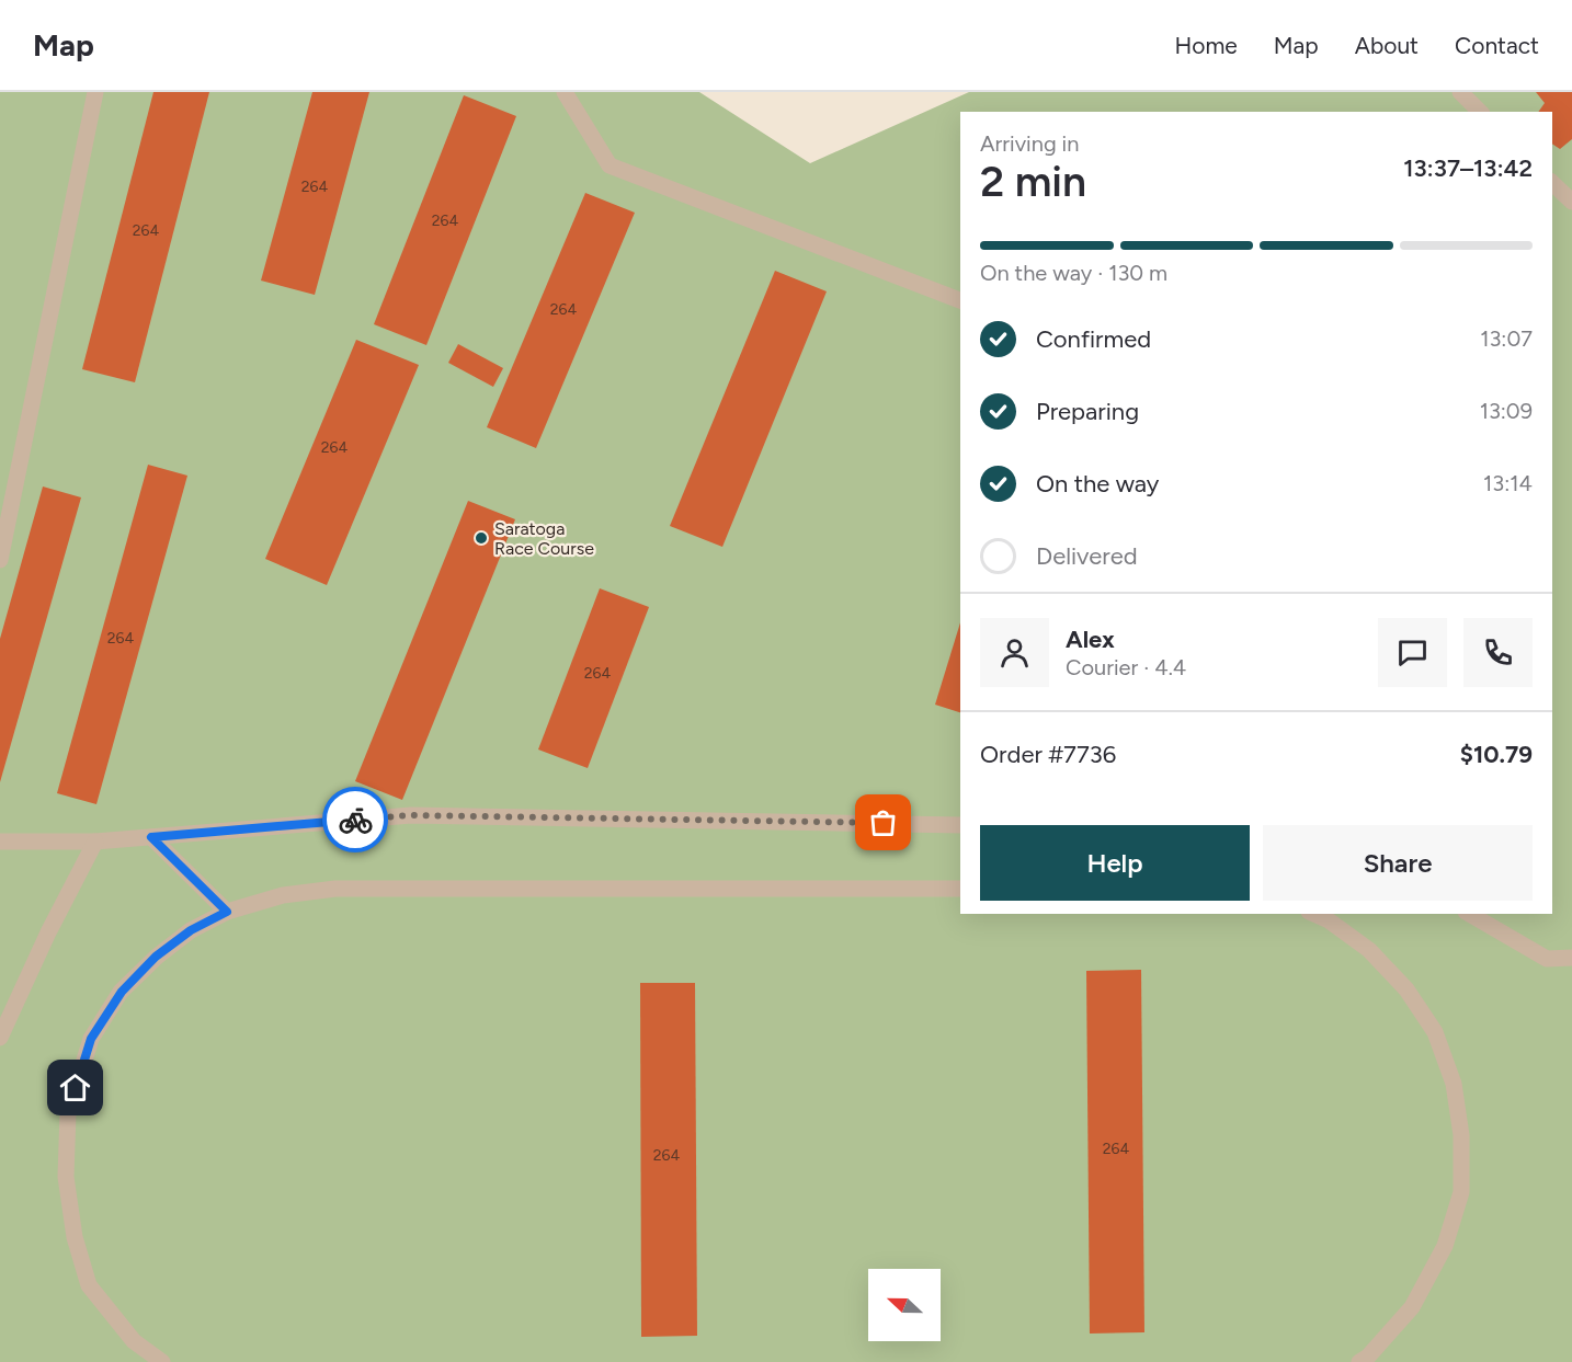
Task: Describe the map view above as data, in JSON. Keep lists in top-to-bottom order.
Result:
{
  "places": ["Saratoga Race Course"],
  "house_numbers": [
    "264",
    "264",
    "264",
    "264",
    "264",
    "264",
    "264",
    "264",
    "264"
  ],
  "north": "left",
  "page": {
    "header": "Map",
    "nav": [
      "Home",
      "Map",
      "About",
      "Contact"
    ],
    "heading": ["2 min", "Arriving in", "13:37–13:42"],
    "panel": [
      "Alex",
      "Courier · 4.4",
      "Order #7736",
      "$10.79"
    ],
    "bar": "On the way · 130 m",
    "list": [
      ["Confirmed", "13:07"],
      ["Preparing", "13:09"],
      ["On the way", "13:14"],
      "Delivered"
    ],
    "buttons": ["Help", "Share"]
  }
}
